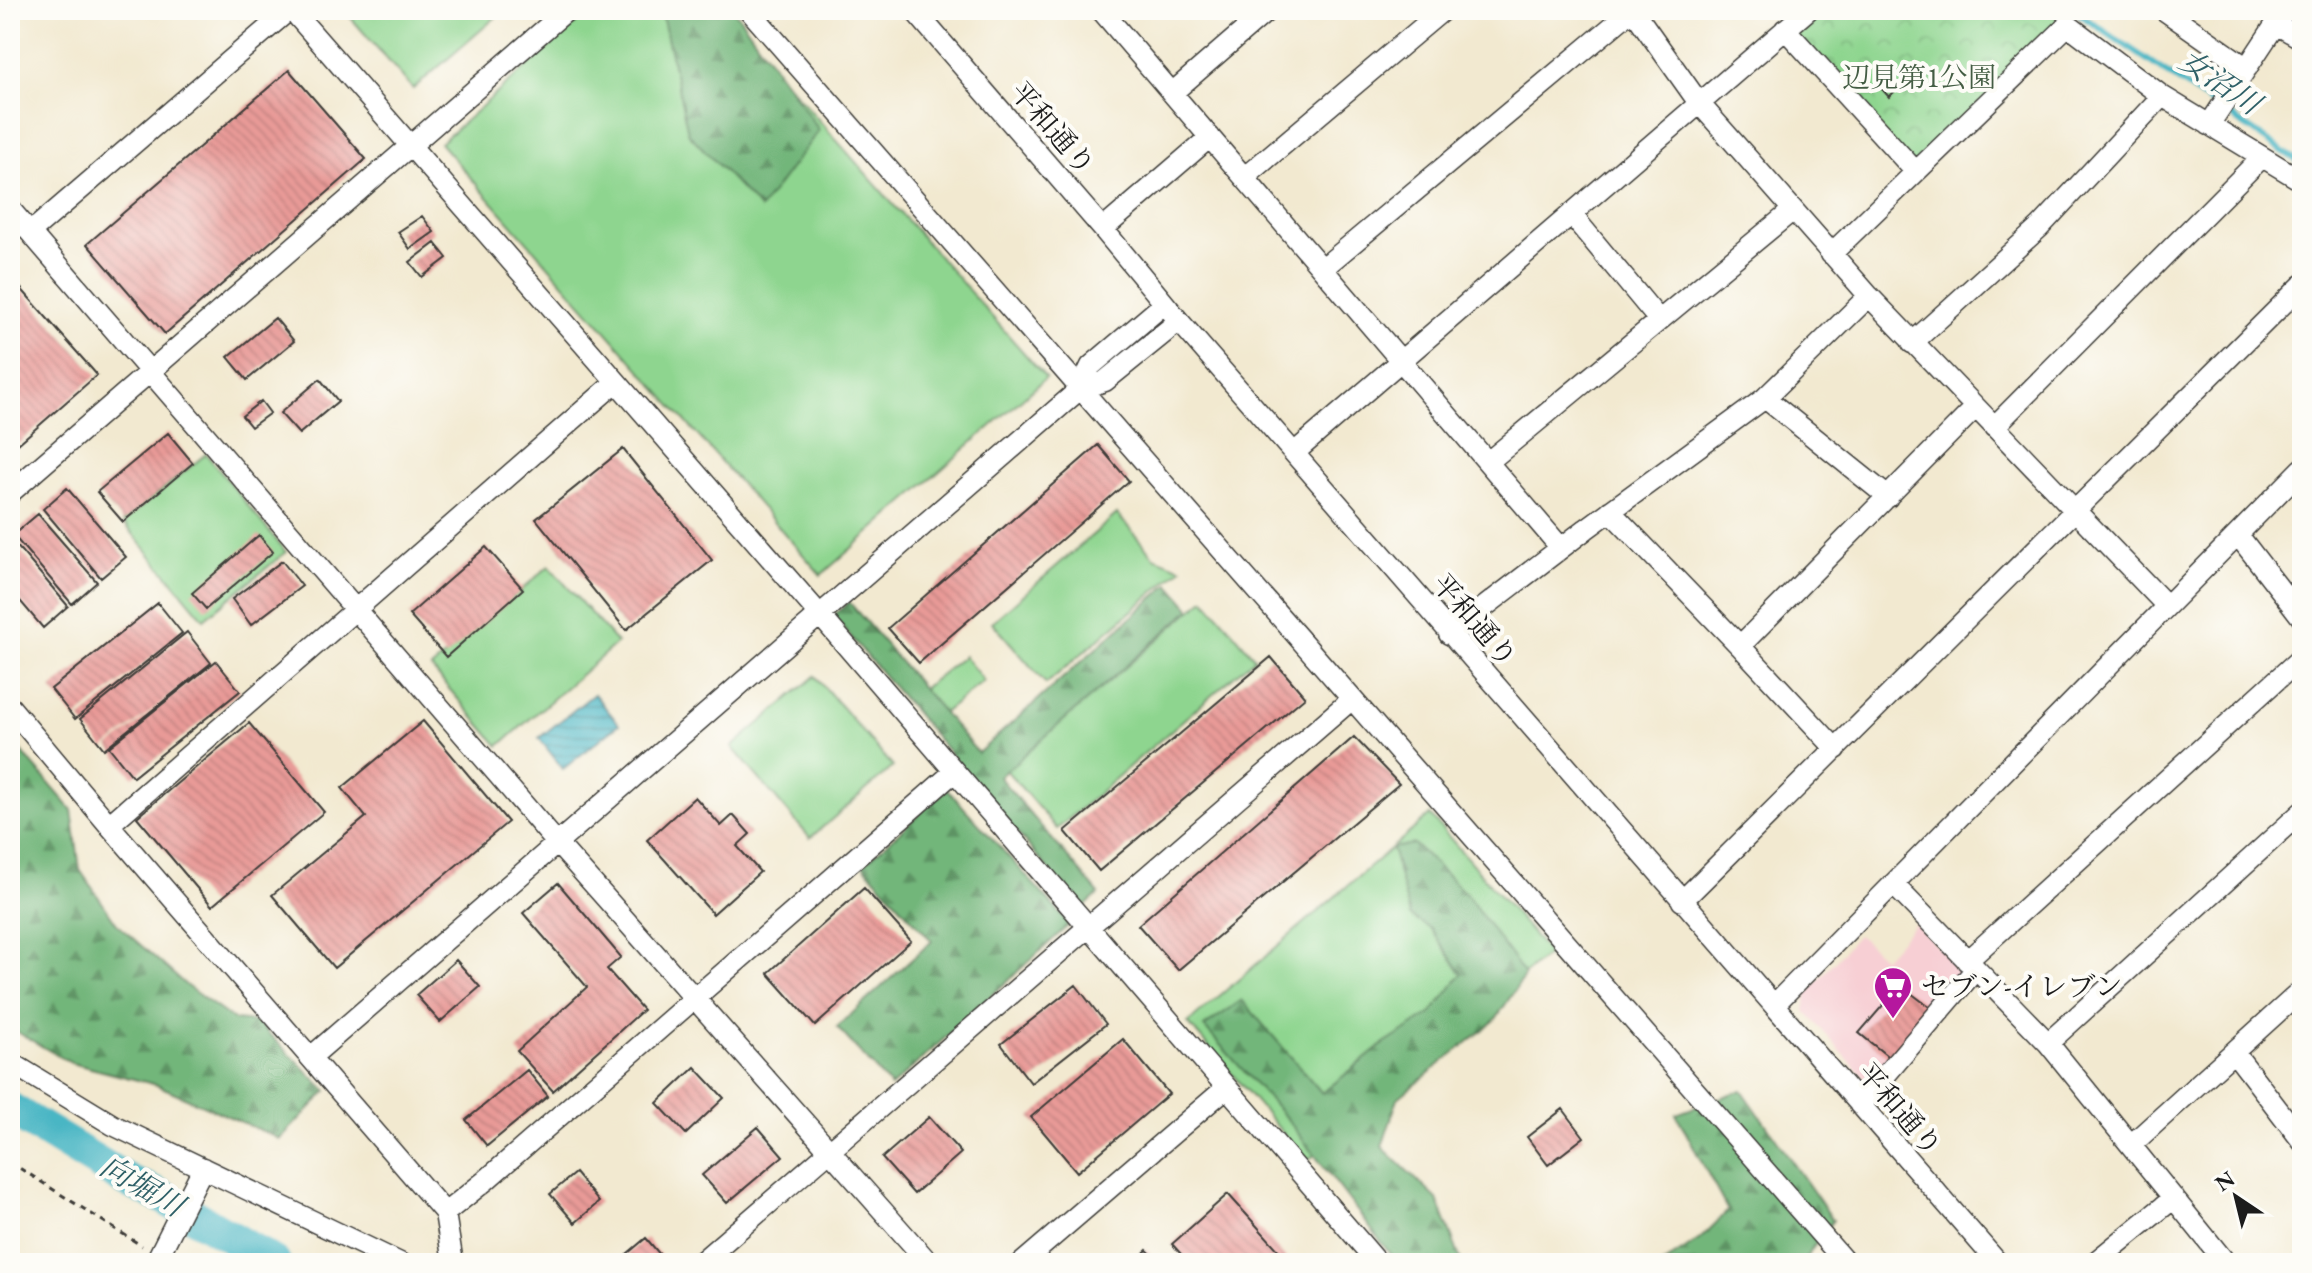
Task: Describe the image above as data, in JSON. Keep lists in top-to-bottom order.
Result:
{
  "streets": {
    "street": ["平和通り"]
  },
  "water": ["女沼川", "向堀川"],
  "parks": ["辺見第1公園"],
  "places": {
    "supermarket": ["セブン-イレブン"]
  },
  "north": "top left"
}
